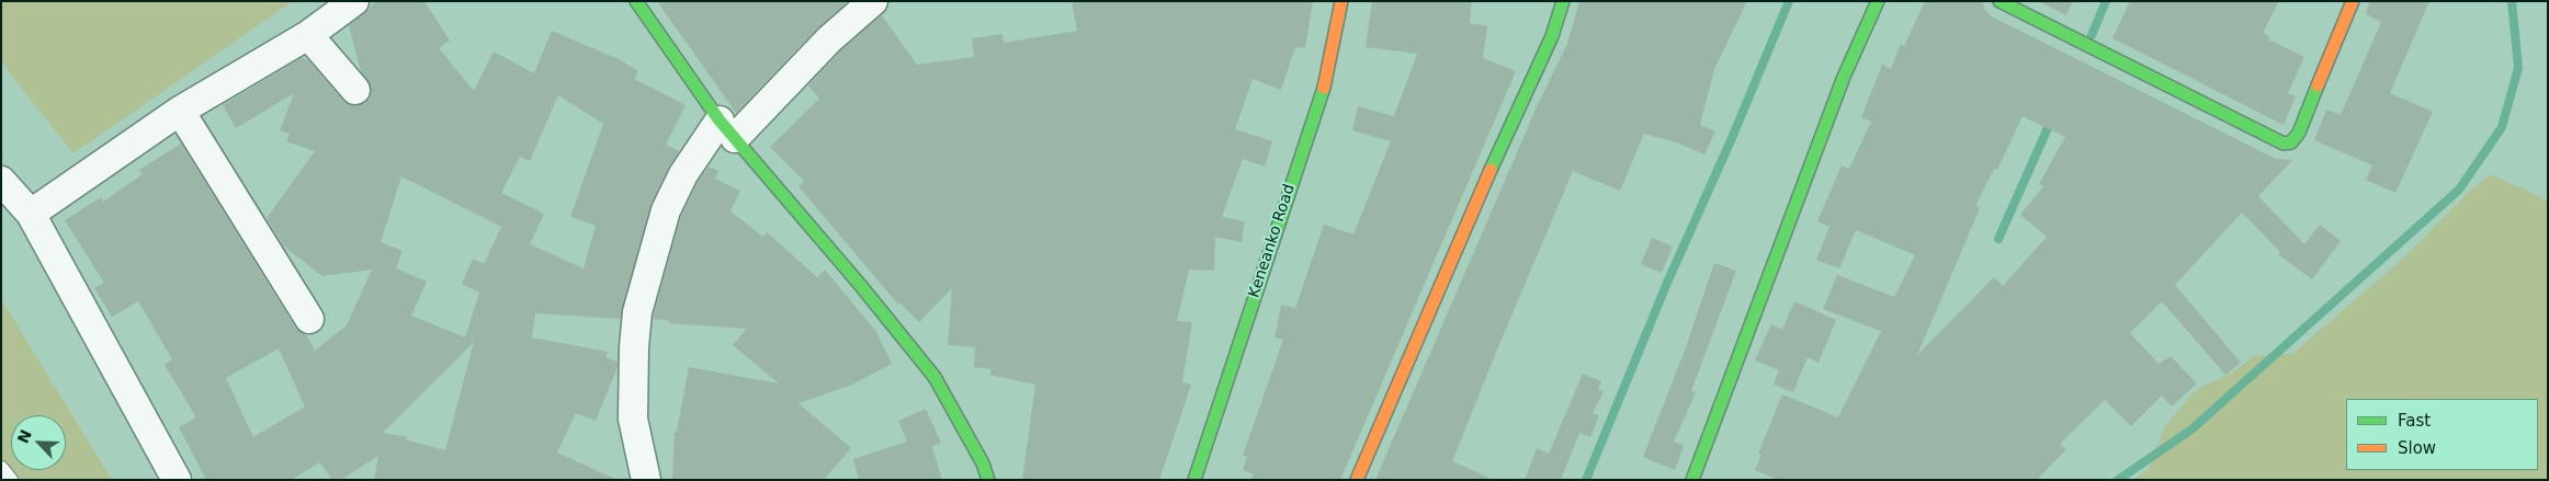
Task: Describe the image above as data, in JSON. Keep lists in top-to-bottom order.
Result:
{
  "streets": {
    "street": ["Keneanko Road"]
  },
  "legend": ["Fast", "Slow"],
  "north": "top left"
}
